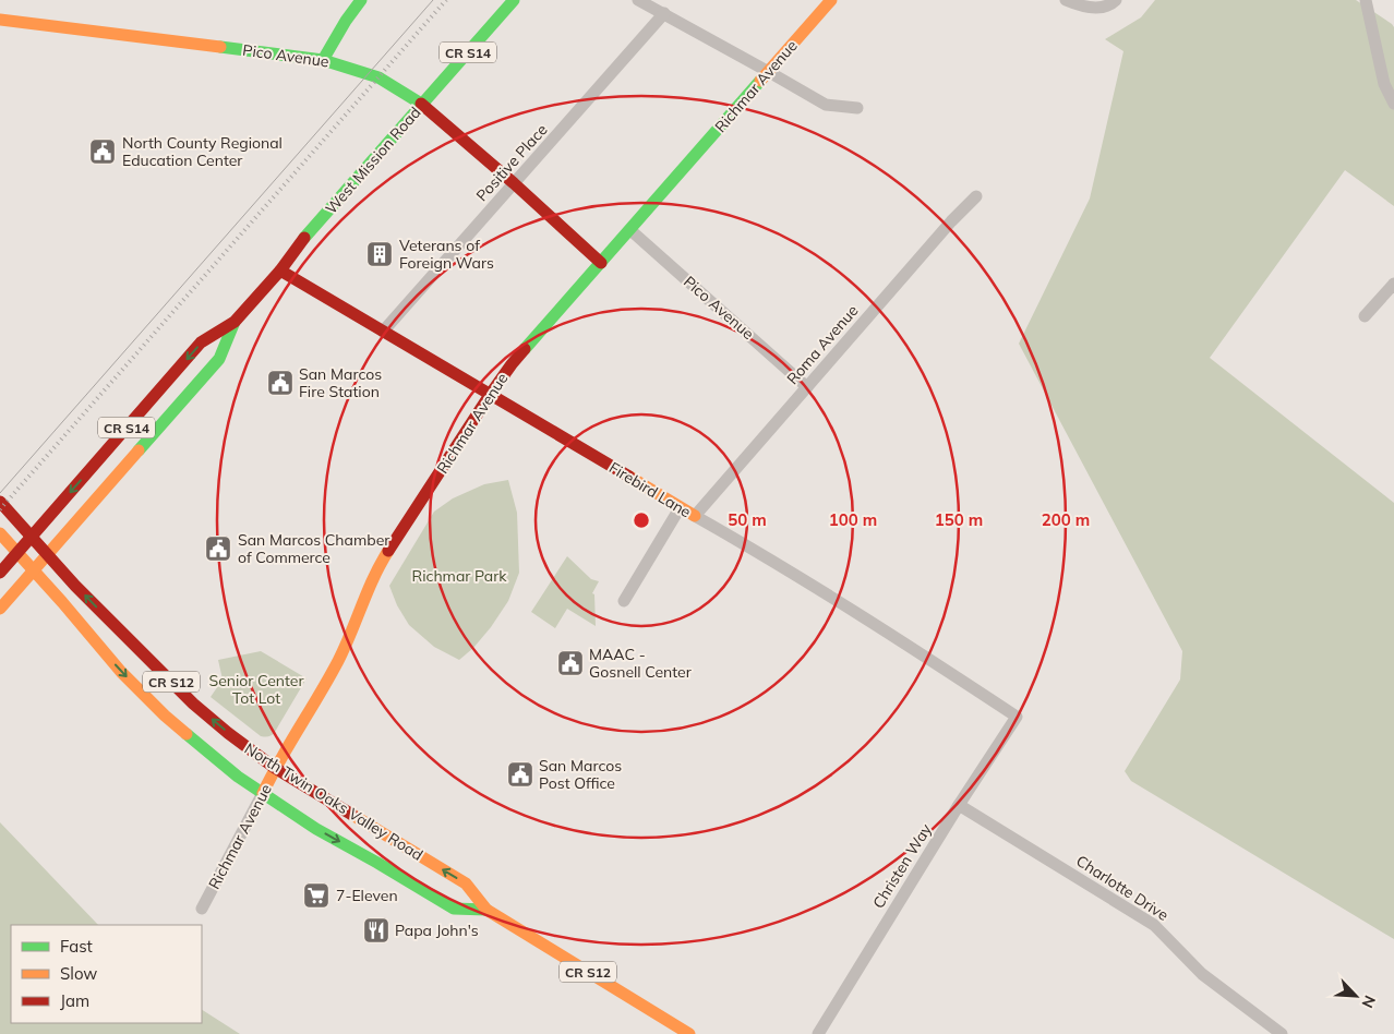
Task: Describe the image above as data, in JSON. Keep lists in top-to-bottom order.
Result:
{
  "streets": {
    "main road": [
      "CR S14",
      "Pico Avenue",
      "Richmar Avenue",
      "West Mission Road",
      "Firebird Lane",
      "CR S12",
      "North Twin Oaks Valley Road"
    ],
    "street": [
      "Positive Place",
      "Roma Avenue",
      "Christen Way",
      "Charlotte Drive"
    ]
  },
  "crossings": [
    ["Pico Avenue", "Richmar Avenue"],
    ["Pico Avenue", "West Mission Road"],
    ["Pico Avenue", "Positive Place"],
    ["Pico Avenue", "Roma Avenue"],
    ["Richmar Avenue", "Firebird Lane"],
    ["Richmar Avenue", "North Twin Oaks Valley Road"],
    ["West Mission Road", "Firebird Lane"],
    ["Positive Place", "Firebird Lane"],
    ["Roma Avenue", "Firebird Lane"],
    ["Firebird Lane", "Christen Way"],
    ["Christen Way", "Charlotte Drive"]
  ],
  "parks": ["Richmar Park", "Senior Center Tot Lot"],
  "places": {
    "public building": [
      "North County Regional Education Center",
      "San Marcos Fire Station",
      "San Marcos Chamber of Commerce",
      "MAAC - Gosnell Center",
      "San Marcos Post Office"
    ],
    "building": ["Veterans of Foreign Wars"],
    "supermarket": ["7-Eleven"],
    "restaurant": ["Papa John's"]
  },
  "legend": ["Fast", "Slow", "Jam"],
  "north": "bottom right",
  "rings": [
    "50 m",
    "100 m",
    "150 m",
    "200 m"
  ]
}
